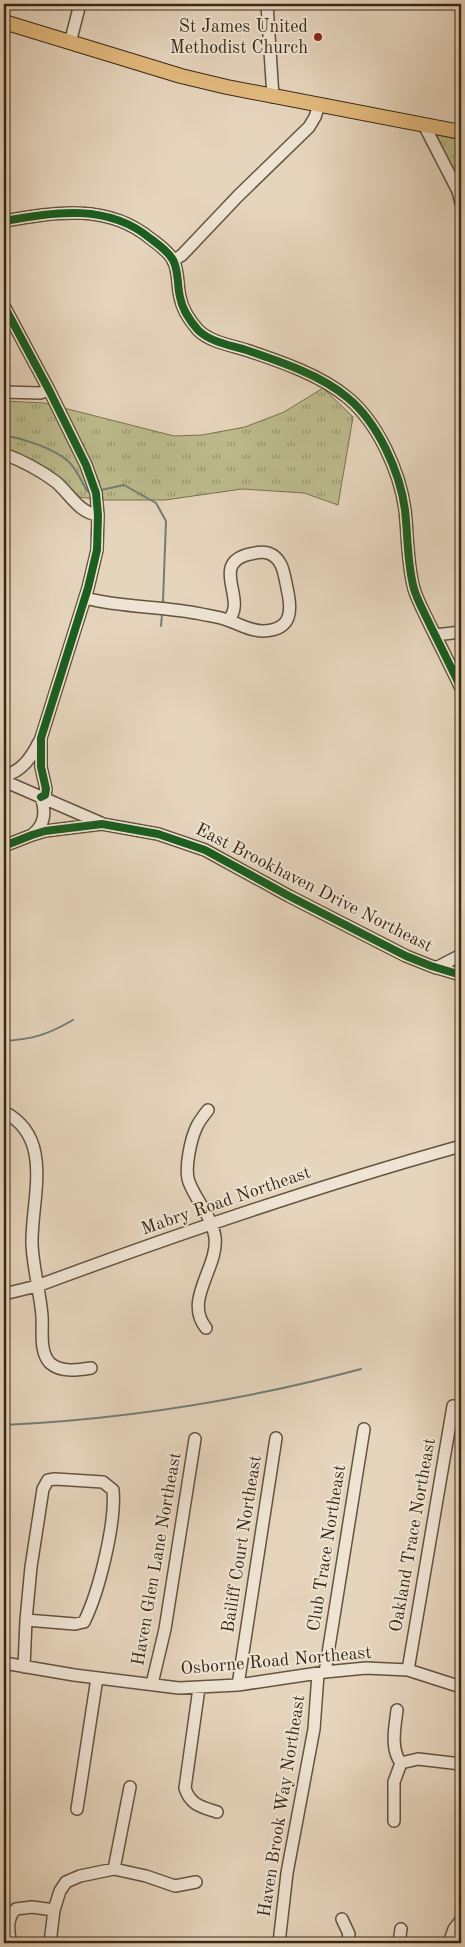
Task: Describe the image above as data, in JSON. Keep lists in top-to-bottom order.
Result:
{
  "streets": {
    "street": [
      "East Brookhaven Drive Northeast",
      "Mabry Road Northeast",
      "Oakland Trace Northeast",
      "Bailiff Court Northeast",
      "Club Trace Northeast",
      "Haven Glen Lane Northeast",
      "Osborne Road Northeast",
      "Haven Brook Way Northeast"
    ]
  },
  "crossings": [
    ["Oakland Trace Northeast", "Osborne Road Northeast"],
    ["Bailiff Court Northeast", "Osborne Road Northeast"],
    ["Club Trace Northeast", "Osborne Road Northeast"],
    ["Club Trace Northeast", "Haven Brook Way Northeast"],
    ["Haven Glen Lane Northeast", "Osborne Road Northeast"],
    ["Osborne Road Northeast", "Haven Brook Way Northeast"]
  ],
  "places": ["St James United Methodist Church"]
}
